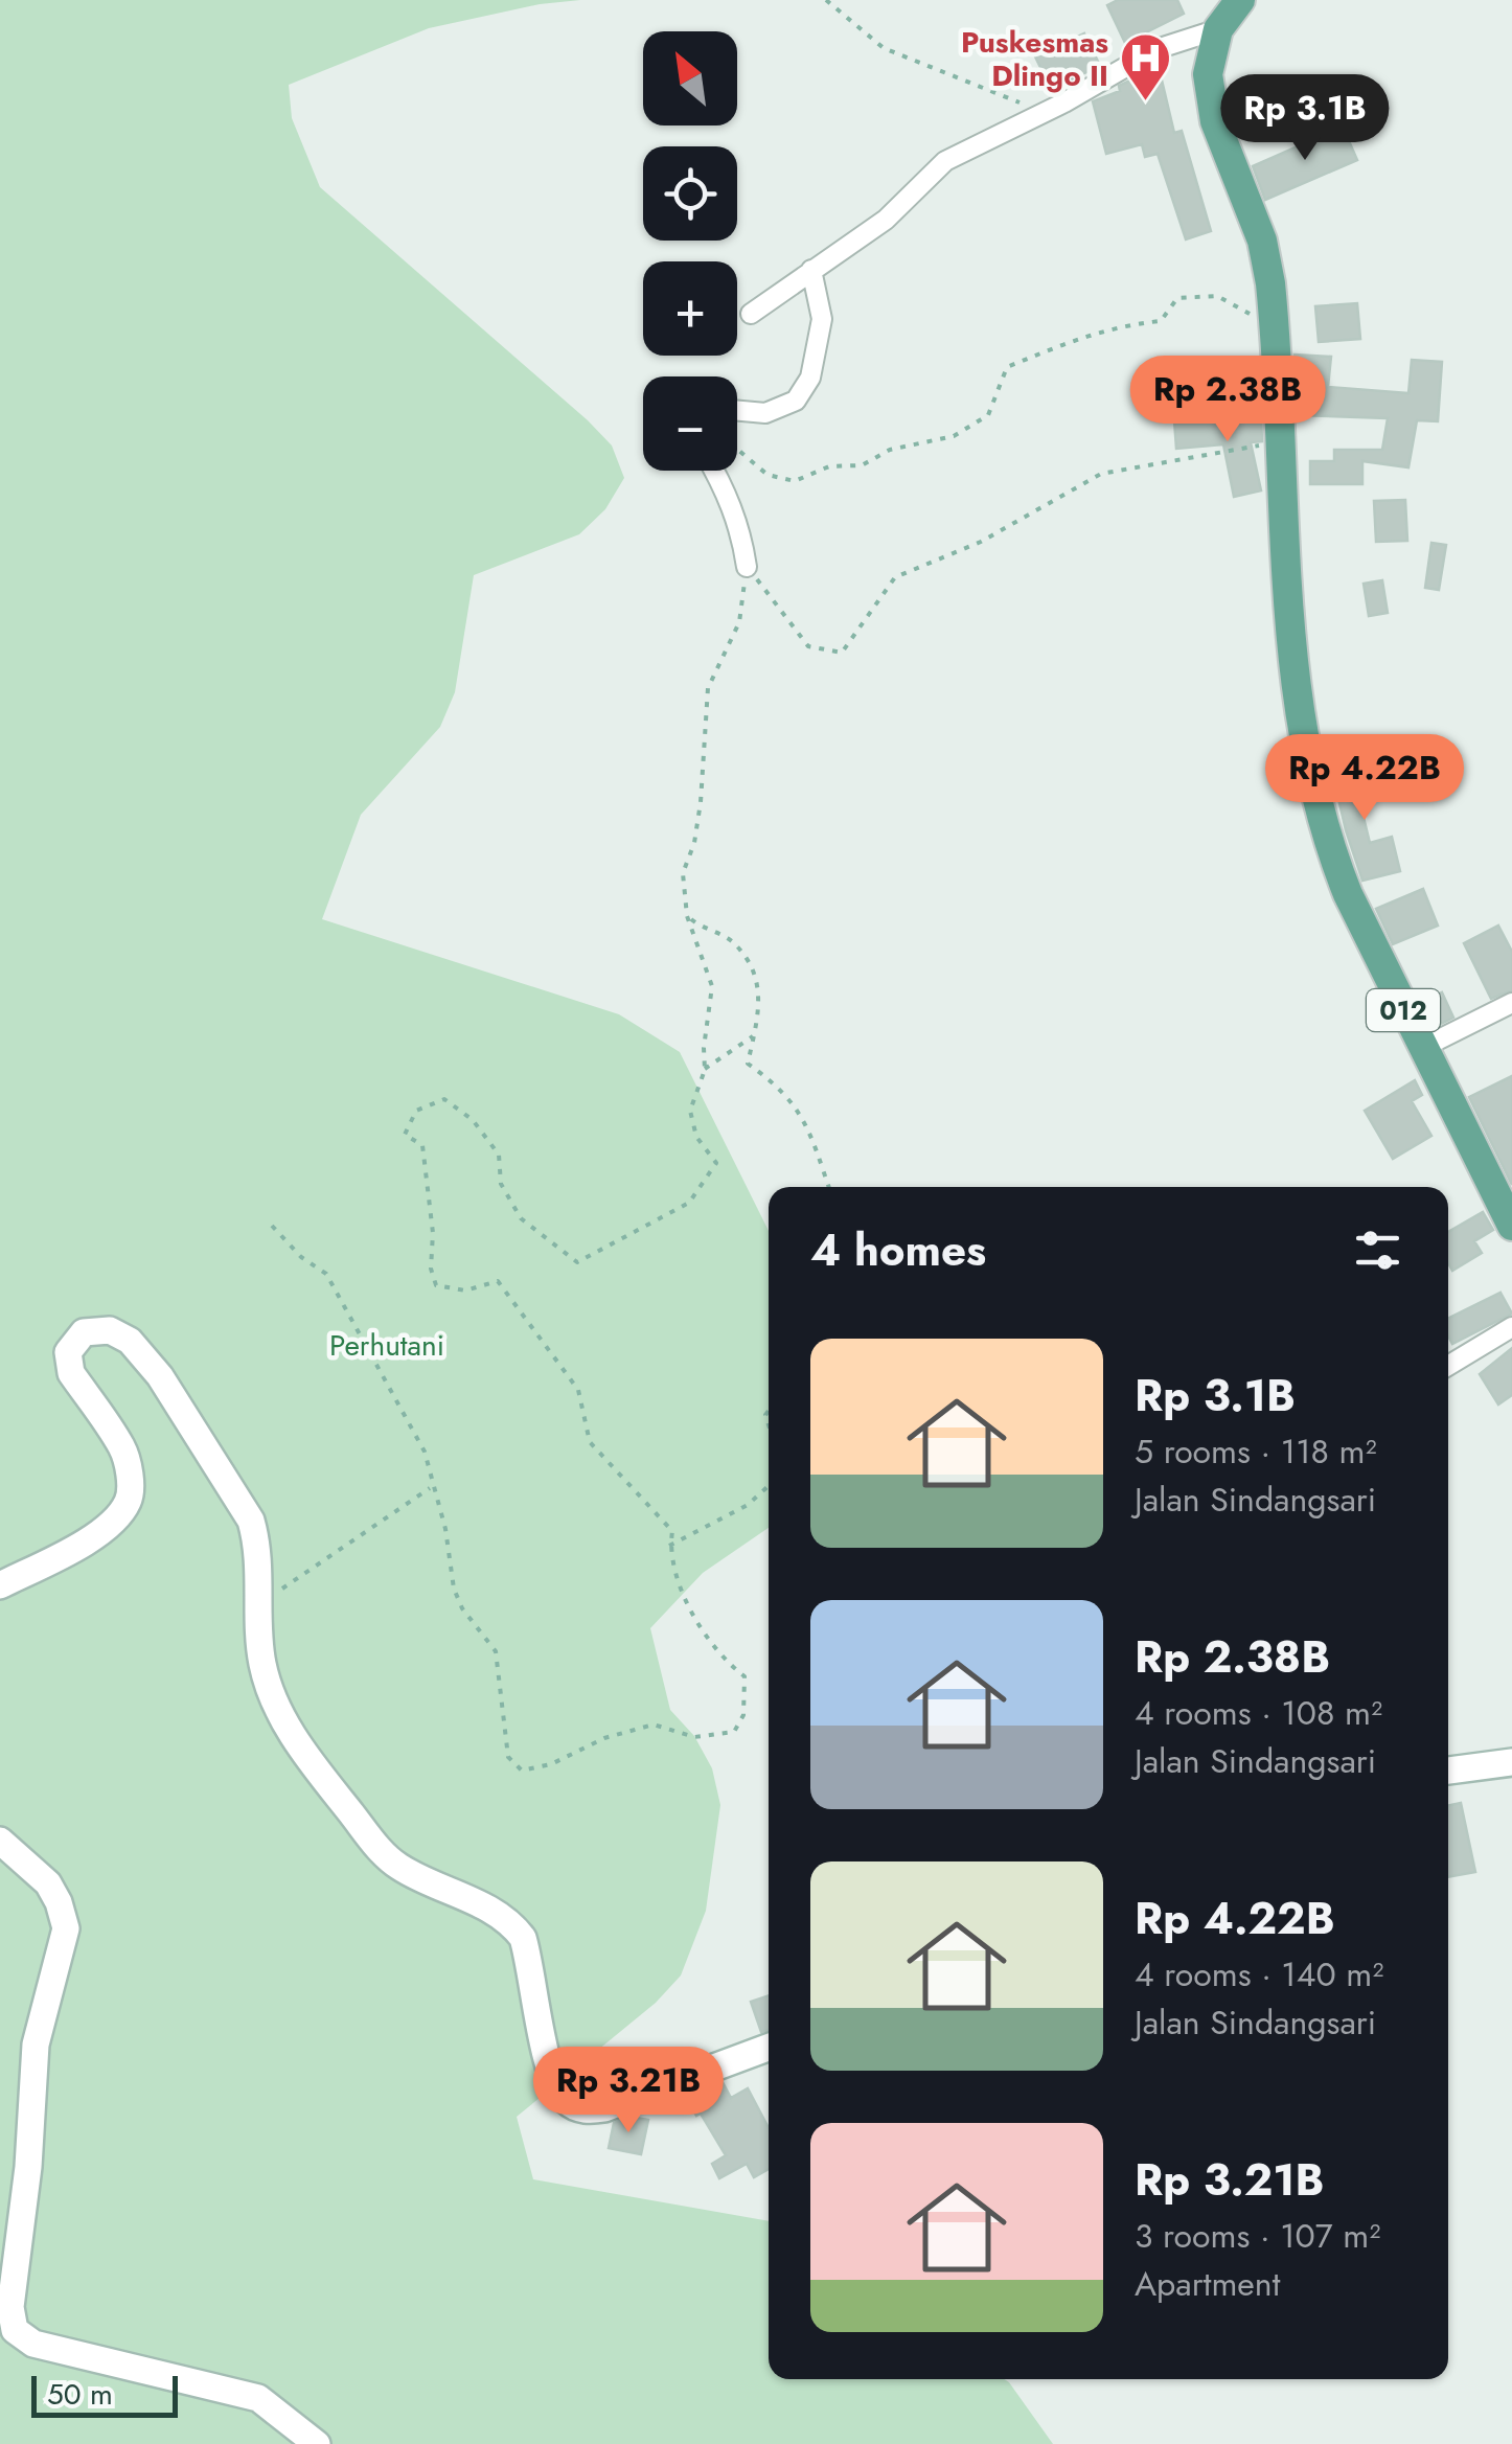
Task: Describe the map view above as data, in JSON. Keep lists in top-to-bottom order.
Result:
{
  "streets": {
    "main road": ["012"]
  },
  "parks": ["Perhutani"],
  "places": {
    "hospital": ["Puskesmas Dlingo II"]
  },
  "scale_bar": "50 m",
  "north": "top left",
  "page": {
    "map_buttons": ["+", "−"],
    "price": [
      "Rp 3.1B",
      "Rp 2.38B",
      "Rp 4.22B",
      "Rp 3.21B"
    ],
    "heading": "4 homes",
    "list": [
      {
        "name": "Rp 3.1B",
        "note": "5 rooms · 118 m² · Jalan Sindangsari"
      },
      {
        "name": "Rp 2.38B",
        "note": "4 rooms · 108 m² · Jalan Sindangsari"
      },
      {
        "name": "Rp 4.22B",
        "note": "4 rooms · 140 m² · Jalan Sindangsari"
      },
      {
        "name": "Rp 3.21B",
        "note": "3 rooms · 107 m² · Apartment"
      }
    ],
    "scale": "50 m"
  }
}
